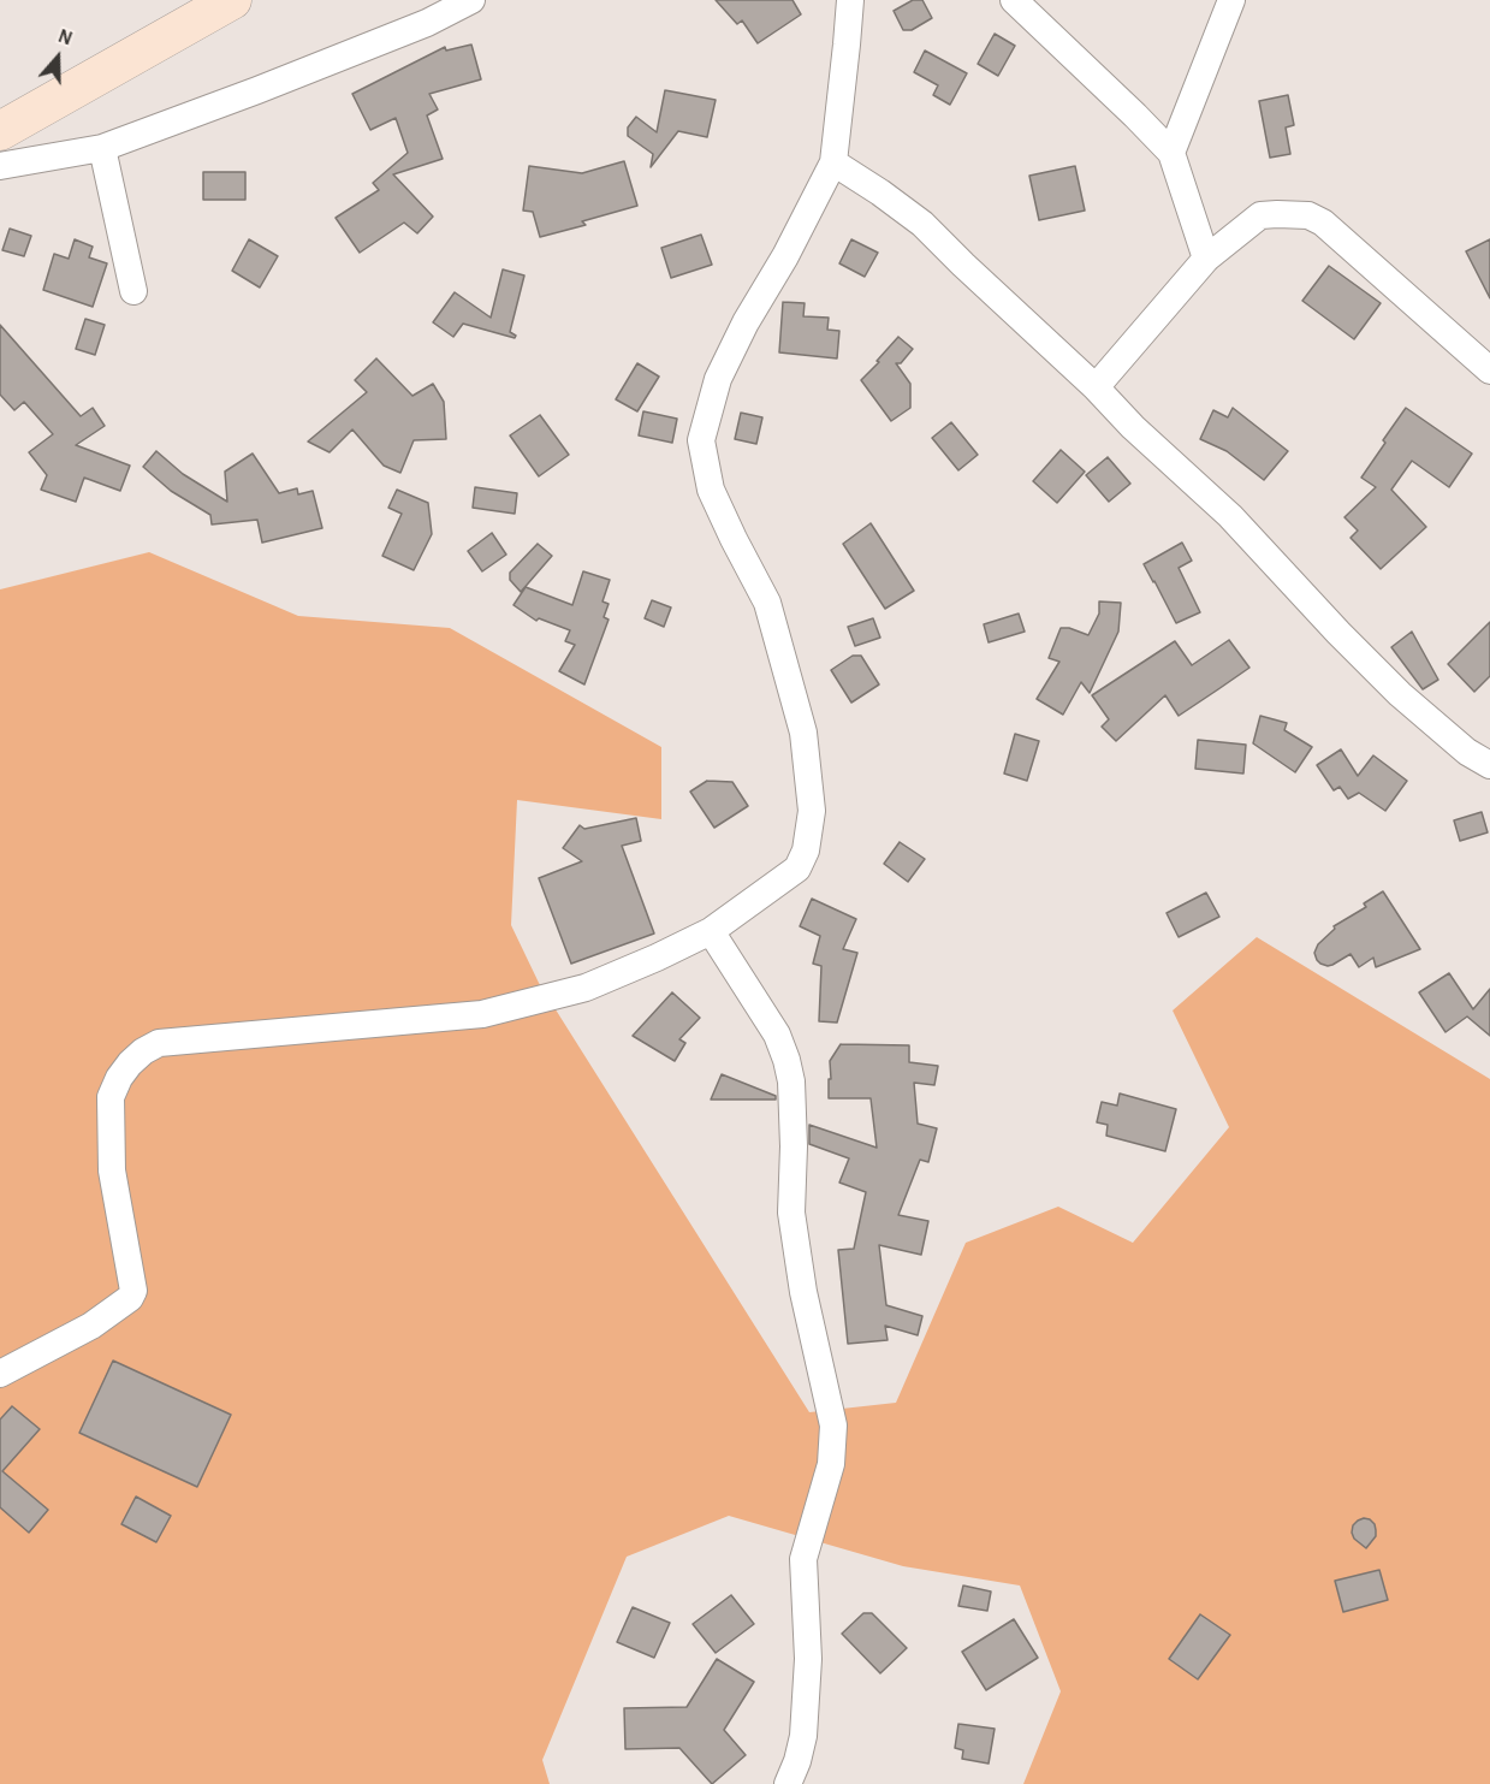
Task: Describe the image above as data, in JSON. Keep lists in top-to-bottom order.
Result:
{
  "north": "top"
}
